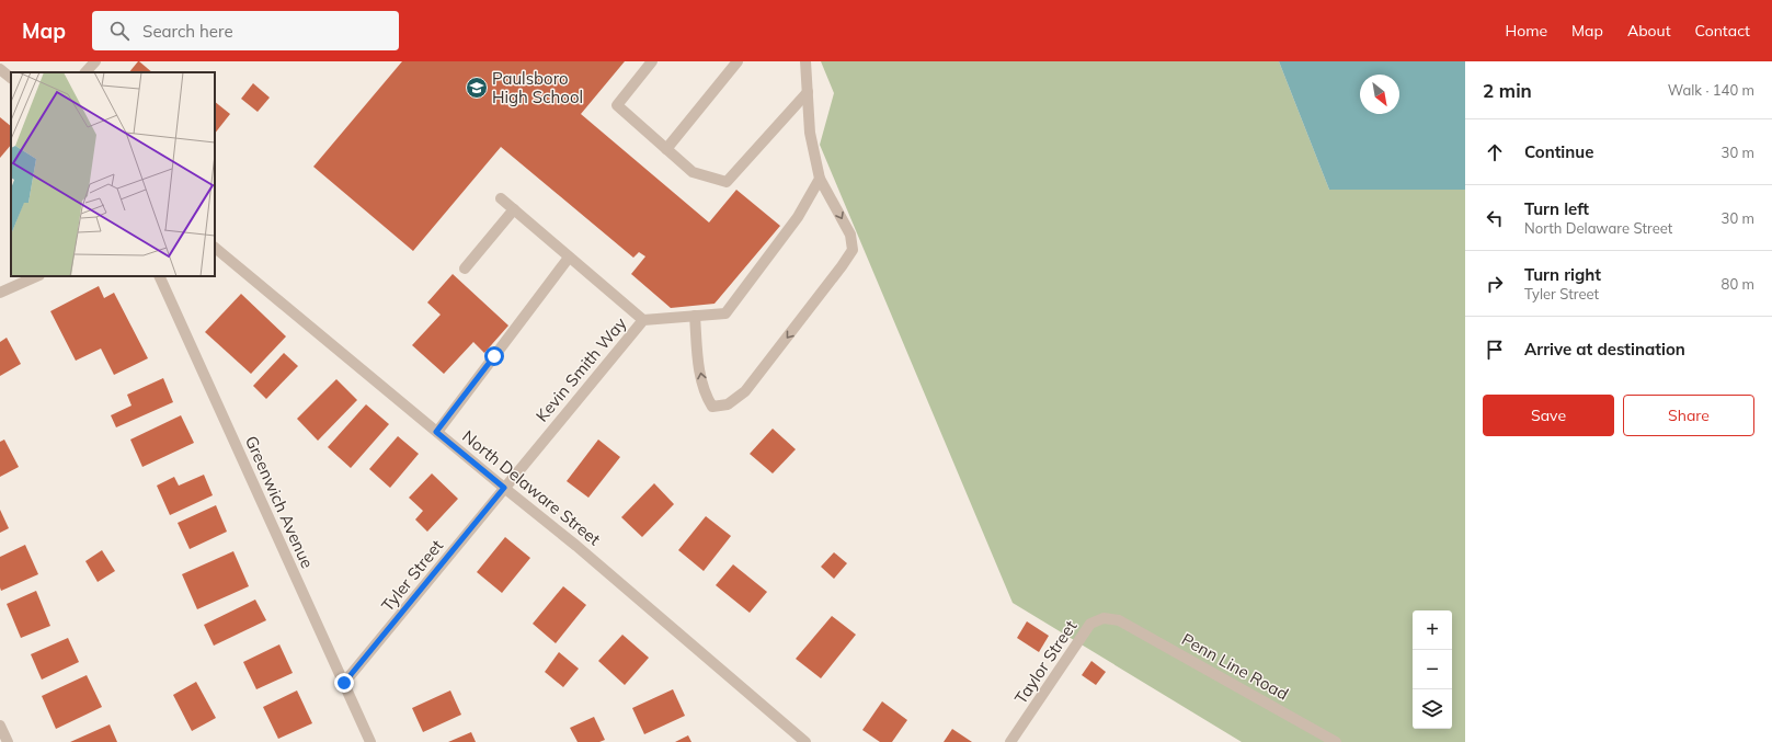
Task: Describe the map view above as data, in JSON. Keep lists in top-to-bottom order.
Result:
{
  "streets": {
    "street": [
      "Kevin Smith Way",
      "North Delaware Street",
      "Greenwich Avenue",
      "Tyler Street",
      "Taylor Street",
      "Penn Line Road"
    ]
  },
  "crossings": [
    ["Kevin Smith Way", "North Delaware Street"],
    ["Kevin Smith Way", "Tyler Street"],
    ["North Delaware Street", "Tyler Street"],
    ["Greenwich Avenue", "Tyler Street"],
    ["Taylor Street", "Penn Line Road"]
  ],
  "places": {
    "school or university": ["Paulsboro High School"]
  },
  "north": "bottom right",
  "page": {
    "header": "Map",
    "search": "Search here",
    "nav": [
      "Home",
      "Map",
      "About",
      "Contact"
    ],
    "heading": ["2 min", "Walk · 140 m"],
    "list": [
      ["Continue", "30 m"],
      ["Turn left", "North Delaware Street", "30 m"],
      ["Turn right", "Tyler Street", "80 m"],
      "Arrive at destination"
    ],
    "buttons": ["Save", "Share"],
    "map_buttons": ["+", "−"]
  }
}
